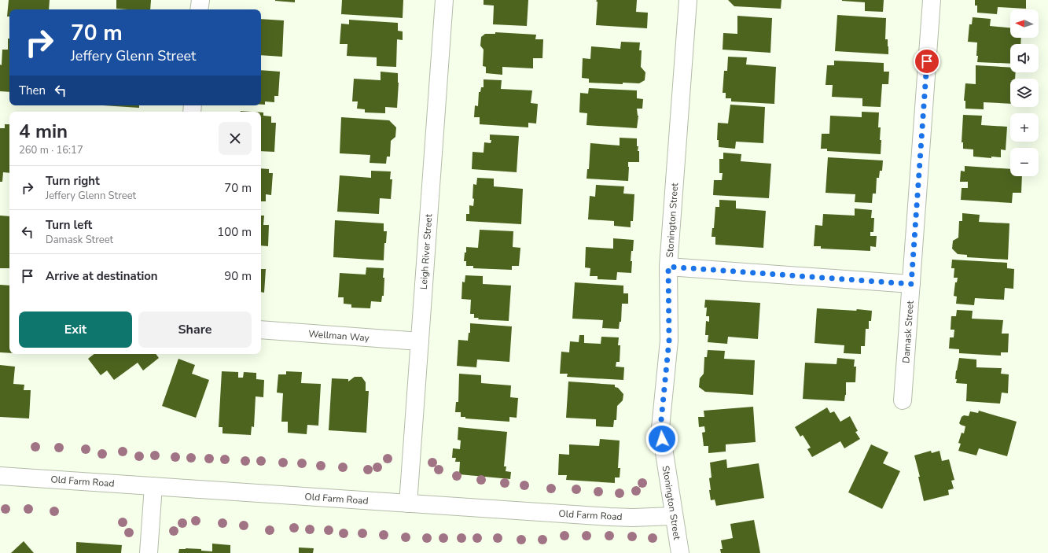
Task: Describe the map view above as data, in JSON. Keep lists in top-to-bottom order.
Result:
{
  "streets": {
    "street": [
      "Stonington Street",
      "Leigh River Street",
      "Damask Street",
      "Wellman Way",
      "Old Farm Road"
    ]
  },
  "crossings": [
    ["Stonington Street", "Old Farm Road"],
    ["Leigh River Street", "Wellman Way"],
    ["Leigh River Street", "Old Farm Road"]
  ],
  "north": "left",
  "page": {
    "map_buttons": ["+", "−"],
    "turn": ["70 m", "Jeffery Glenn Street"],
    "then": "Then",
    "heading": ["4 min", "260 m · 16:17"],
    "list": [
      {
        "name": "Turn right",
        "note": "Jeffery Glenn Street",
        "value": "70 m"
      },
      {
        "name": "Turn left",
        "note": "Damask Street",
        "value": "100 m"
      },
      {
        "name": "Arrive at destination",
        "value": "90 m"
      }
    ],
    "buttons": ["Exit", "Share"]
  }
}
